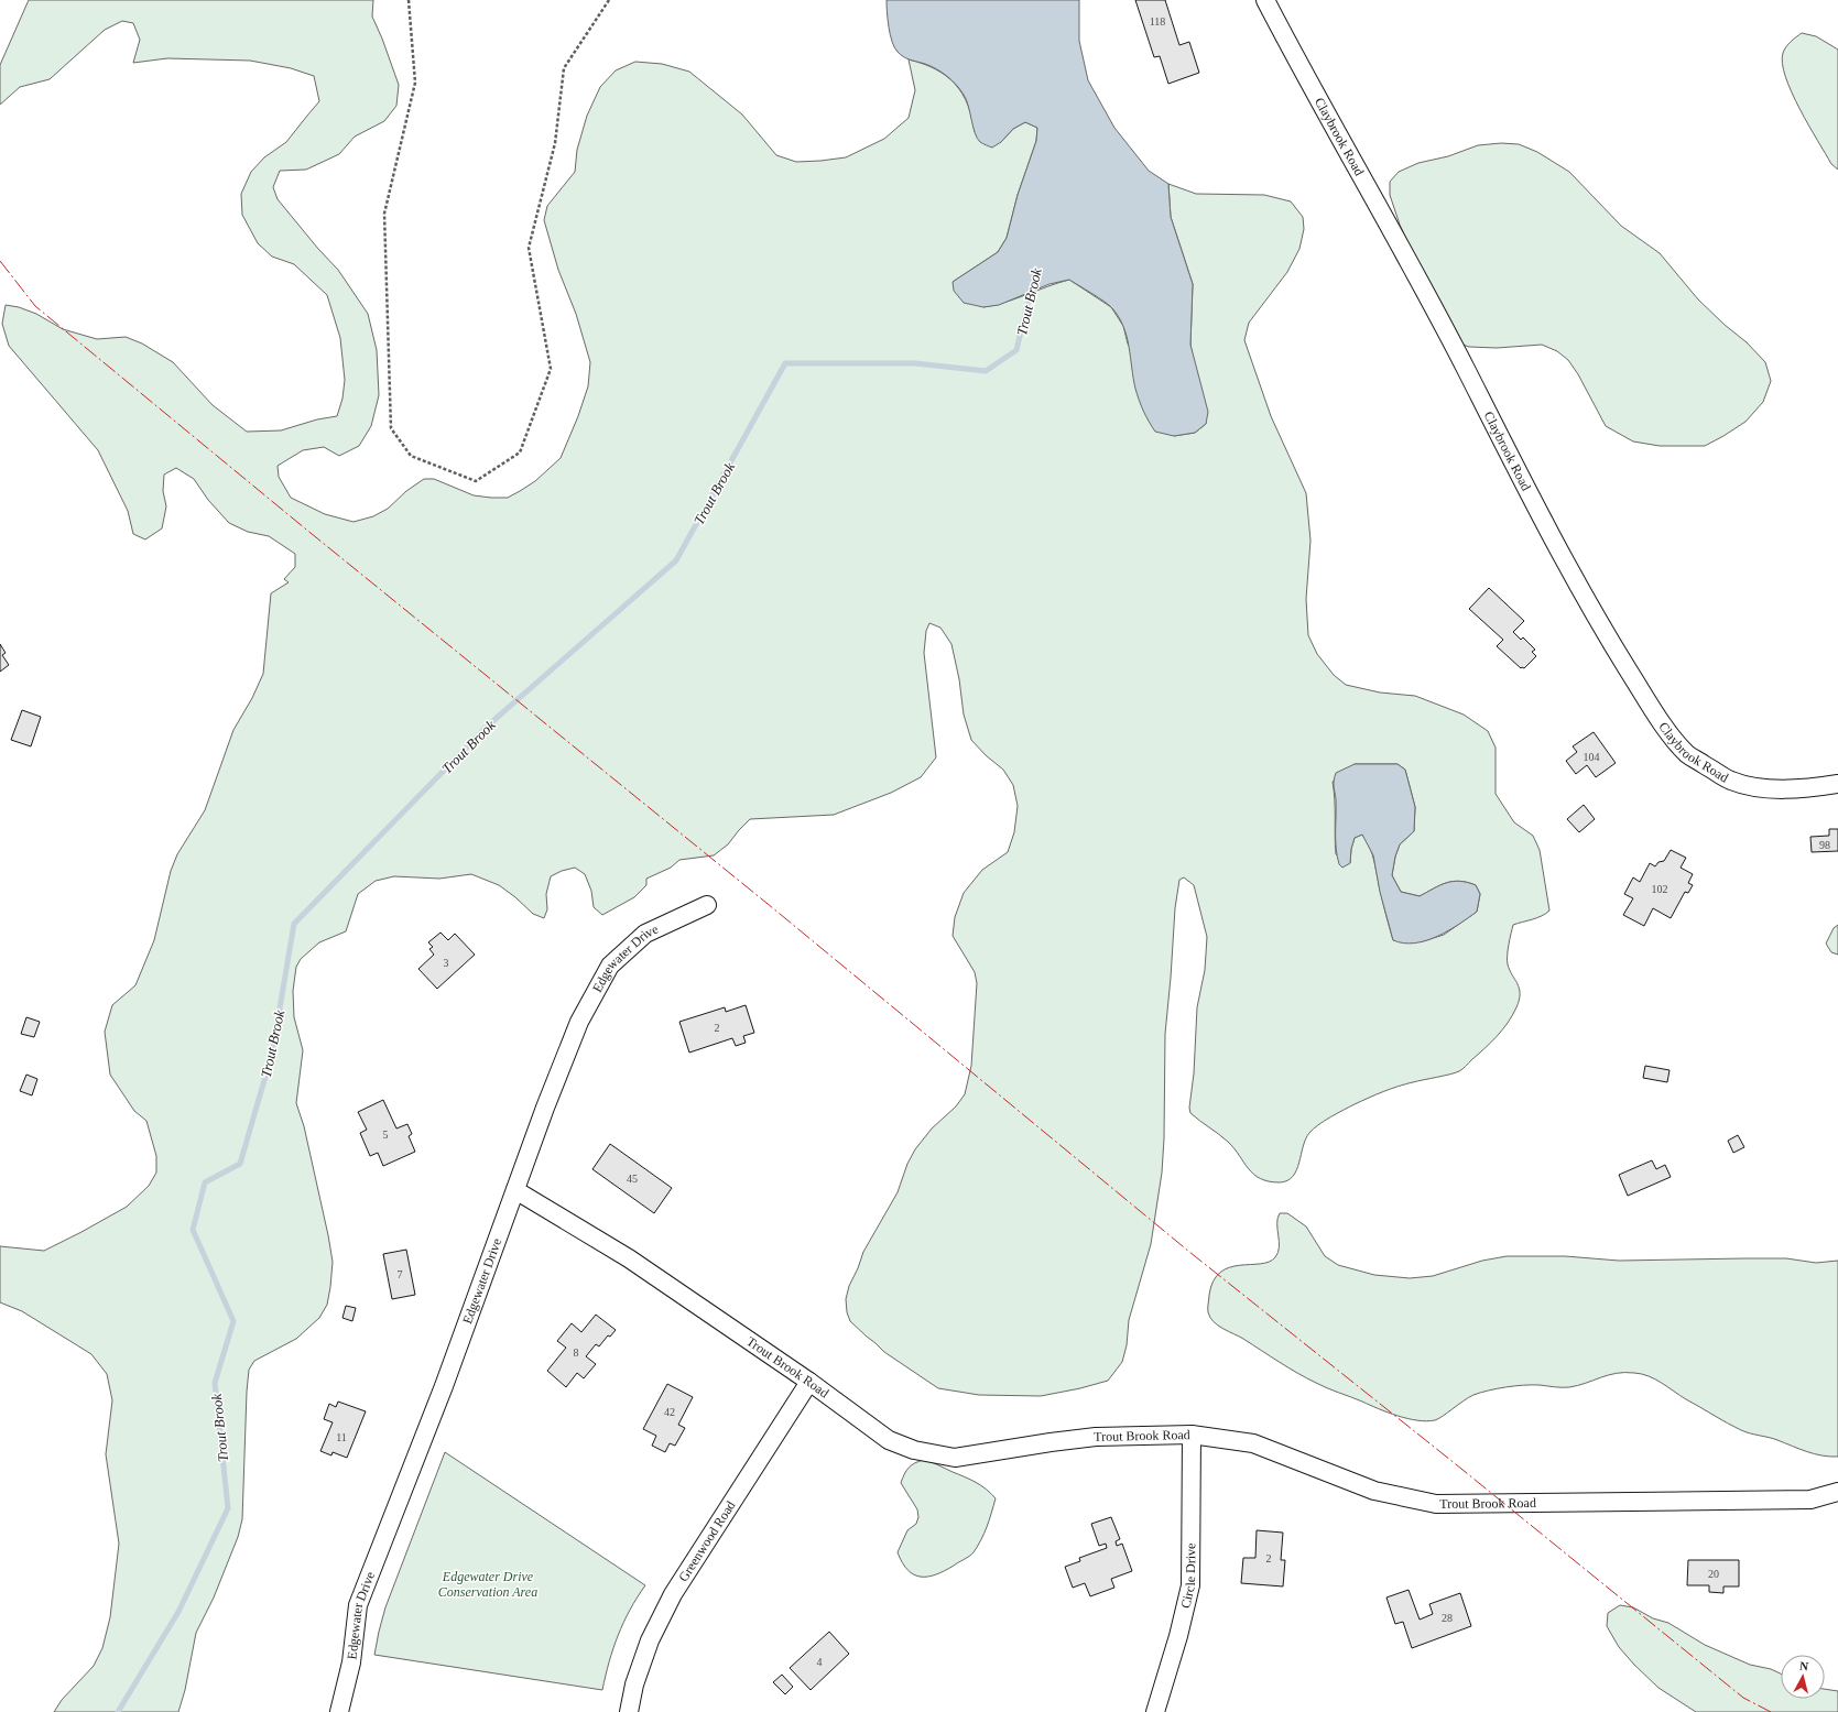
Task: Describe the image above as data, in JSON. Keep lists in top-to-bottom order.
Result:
{
  "streets": {
    "street": [
      "Claybrook Road",
      "Edgewater Drive",
      "Trout Brook Road",
      "Greenwood Road",
      "Circle Drive"
    ]
  },
  "crossings": [
    ["Edgewater Drive", "Trout Brook Road"],
    ["Trout Brook Road", "Greenwood Road"],
    ["Trout Brook Road", "Circle Drive"]
  ],
  "water": ["Trout Brook"],
  "parks": ["Edgewater Drive Conservation Area"],
  "house_numbers": [
    "118",
    "104",
    "98",
    "102",
    "3",
    "2",
    "5",
    "45",
    "7",
    "8",
    "42",
    "11",
    "2",
    "20",
    "28",
    "4"
  ],
  "north": "top"
}
